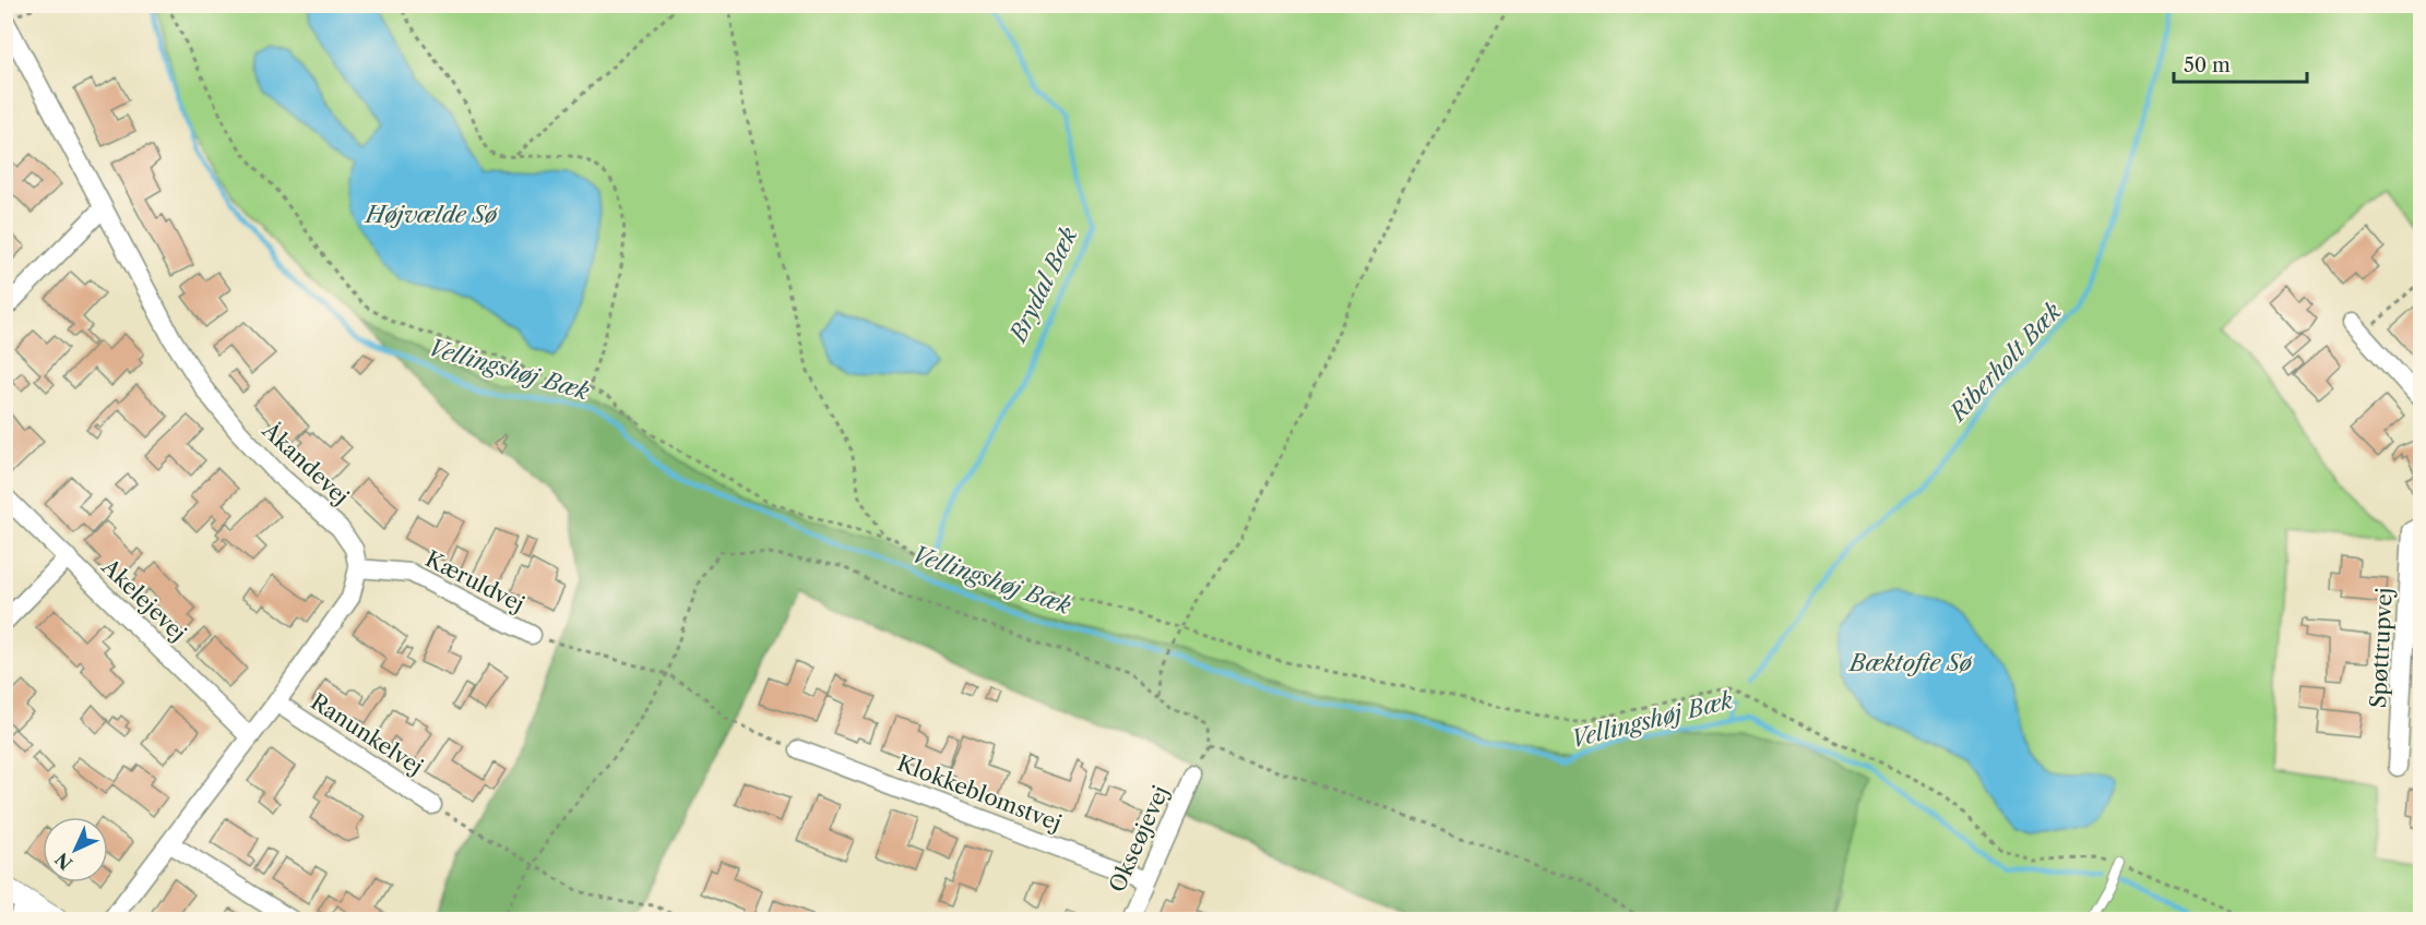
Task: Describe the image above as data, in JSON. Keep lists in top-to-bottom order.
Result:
{
  "streets": {
    "street": [
      "Åkandevej",
      "Kæruldvej",
      "Akelejevej",
      "Spøttrupvej",
      "Ranunkelvej",
      "Klokkeblomstvej",
      "Okseøjevej"
    ]
  },
  "crossings": [
    ["Åkandevej", "Kæruldvej"],
    ["Klokkeblomstvej", "Okseøjevej"]
  ],
  "water": [
    "Højvælde Sø",
    "Brydal Bæk",
    "Riberholt Bæk",
    "Vellingshøj Bæk",
    "Bæktofte Sø"
  ],
  "scale_bar": "50 m",
  "north": "bottom left"
}
